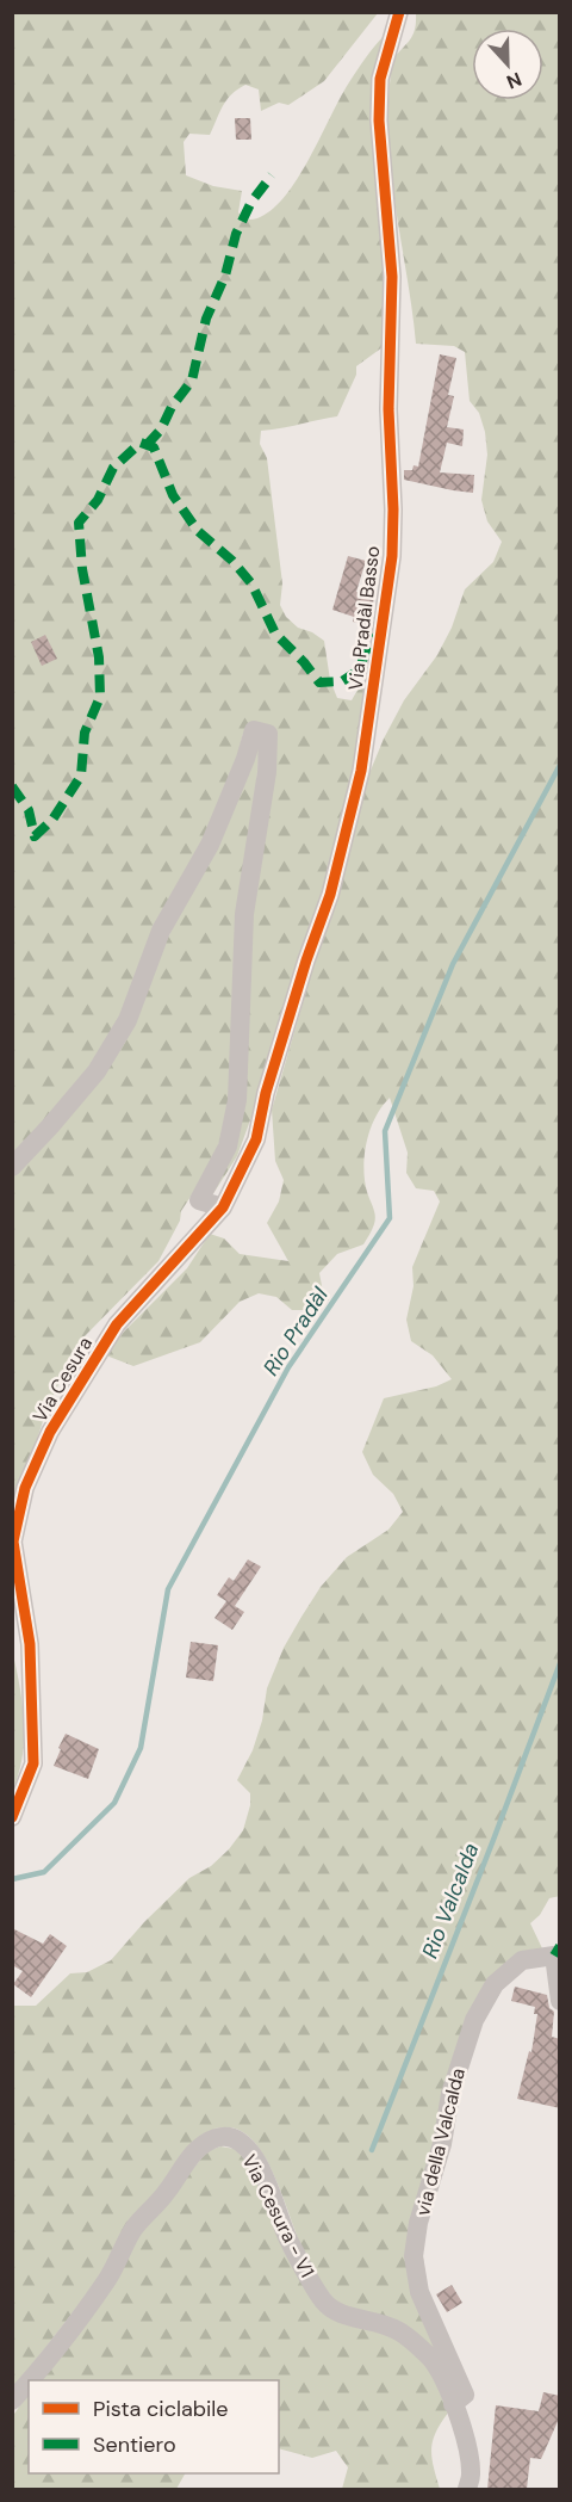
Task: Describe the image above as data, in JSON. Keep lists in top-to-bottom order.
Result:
{
  "streets": {
    "street": [
      "Via Pradàl Basso",
      "Via Cesura",
      "via della Valcalda",
      "Via Cesura - V1"
    ]
  },
  "crossings": [
    ["Via Pradàl Basso", "Via Cesura"],
    ["via della Valcalda", "Via Cesura - V1"]
  ],
  "water": ["Rio Pradàl", "Rio Valcalda"],
  "legend": ["Pista ciclabile", "Sentiero"],
  "north": "bottom"
}
